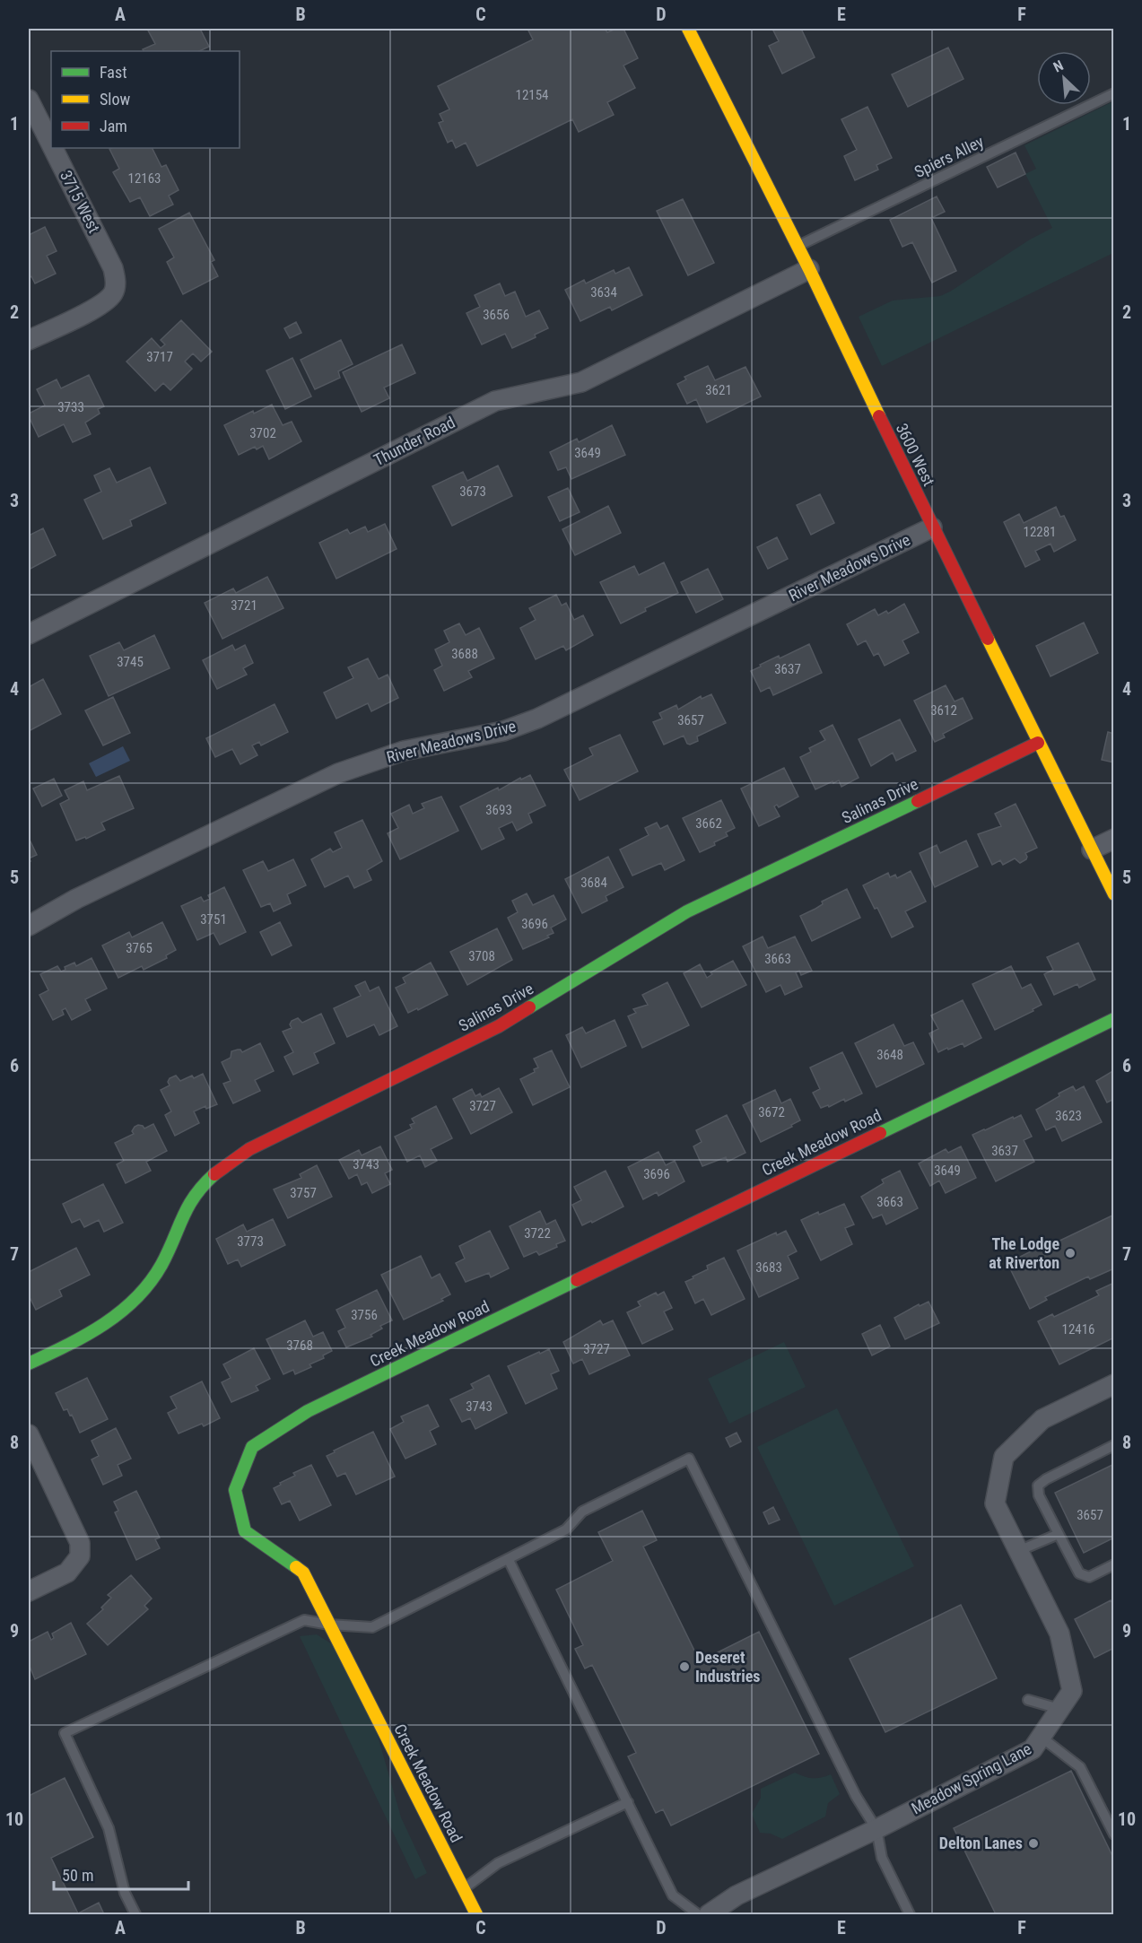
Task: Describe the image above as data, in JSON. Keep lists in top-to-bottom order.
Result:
{
  "streets": {
    "street": [
      "3715 West",
      "Thunder Road",
      "3600 West",
      "River Meadows Drive",
      "Salinas Drive",
      "Creek Meadow Road",
      "Meadow Spring Lane"
    ],
    "lane": ["Spiers Alley"]
  },
  "crossings": [
    ["Spiers Alley", "3600 West"],
    ["Thunder Road", "3600 West"],
    ["3600 West", "River Meadows Drive"],
    ["3600 West", "Salinas Drive"]
  ],
  "places": ["The Lodge at Riverton", "Deseret Industries", "Delton Lanes"],
  "house_numbers": [
    "12154",
    "12163",
    "3634",
    "3656",
    "3717",
    "3621",
    "3733",
    "3702",
    "3649",
    "3673",
    "12281",
    "3721",
    "3688",
    "3745",
    "3637",
    "3612",
    "3657",
    "3693",
    "3662",
    "3684",
    "3751",
    "3696",
    "3765",
    "3708",
    "3663",
    "3648",
    "3727",
    "3672",
    "3623",
    "3637",
    "3743",
    "3649",
    "3696",
    "3757",
    "3663",
    "3722",
    "3773",
    "3683",
    "3756",
    "12416",
    "3768",
    "3727",
    "3743",
    "3657"
  ],
  "legend": ["Fast", "Slow", "Jam"],
  "scale_bar": "50 m",
  "north": "top left",
  "grid": {
    "columns": [
      "A",
      "B",
      "C",
      "D",
      "E",
      "F"
    ],
    "rows": [
      "1",
      "2",
      "3",
      "4",
      "5",
      "6",
      "7",
      "8",
      "9",
      "10"
    ]
  }
}
